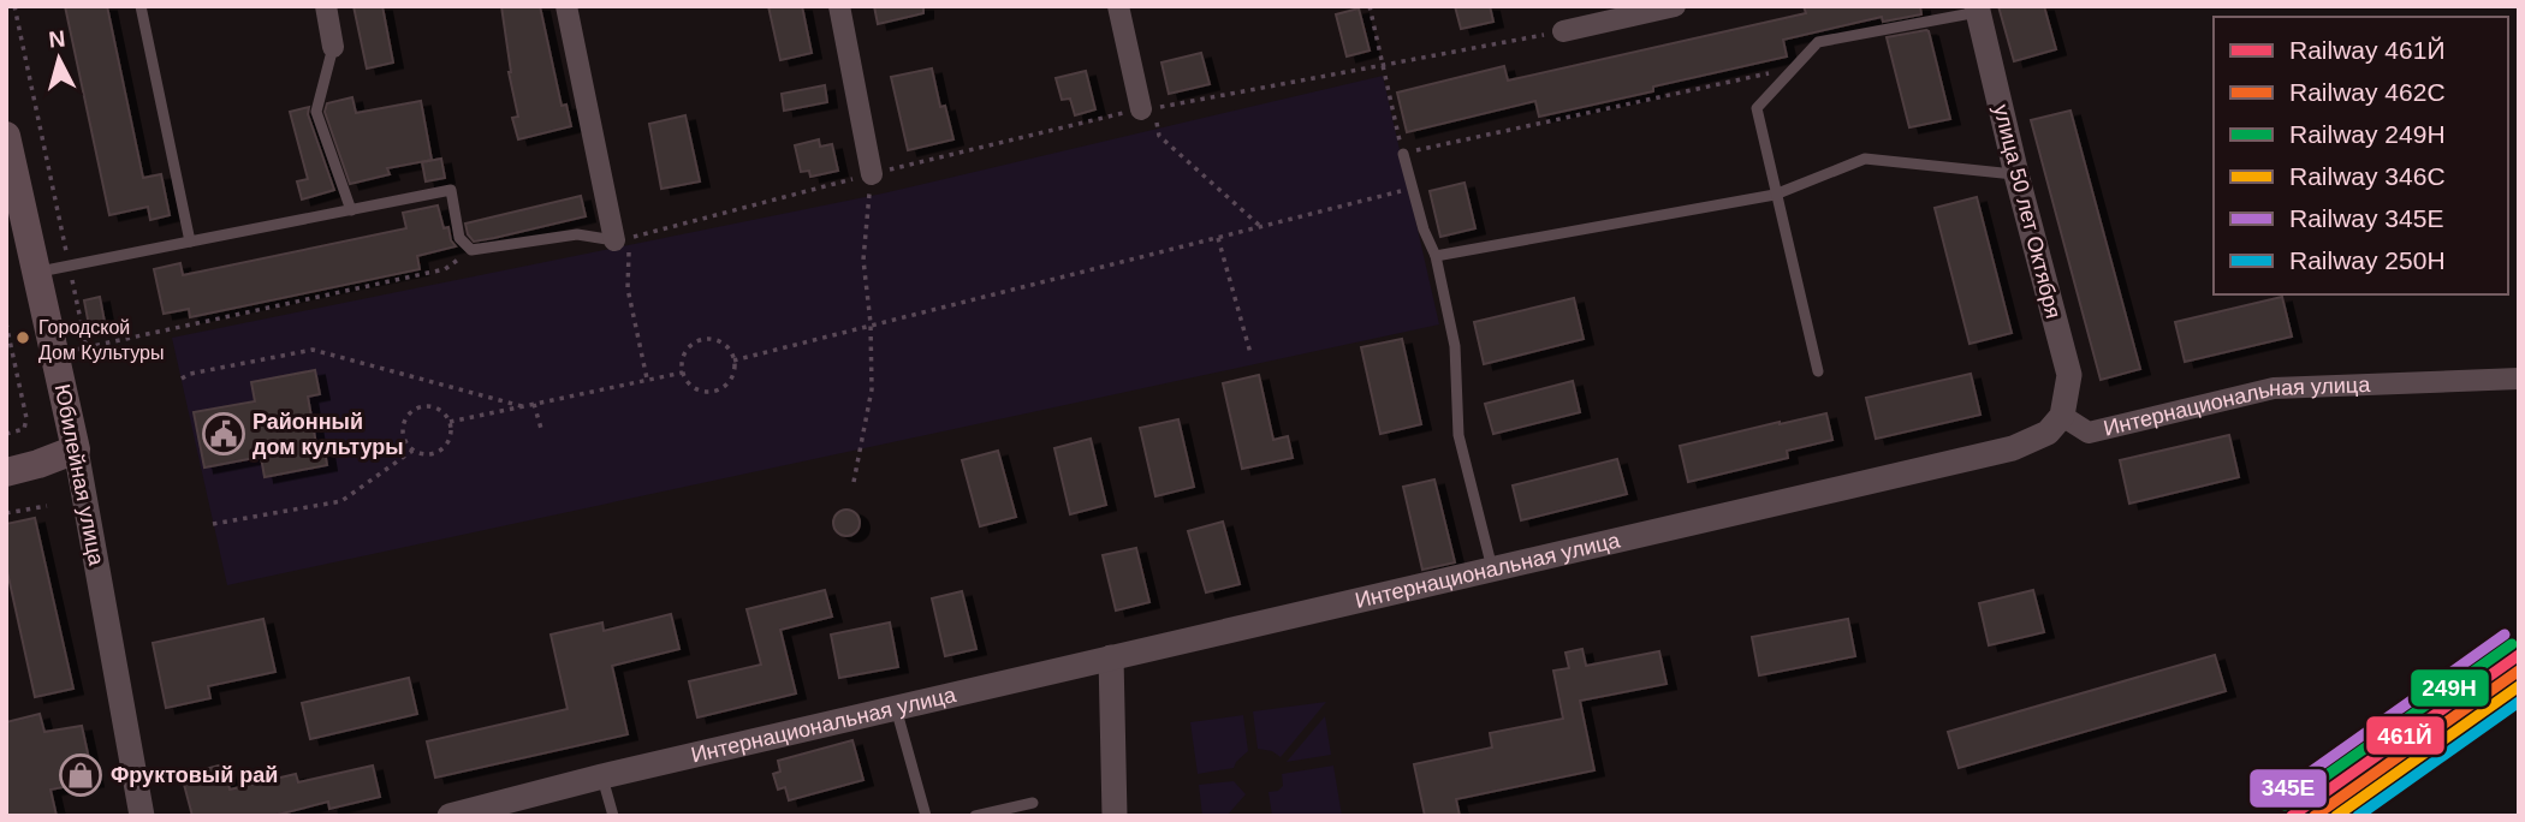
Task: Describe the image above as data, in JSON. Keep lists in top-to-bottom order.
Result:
{
  "streets": {
    "main road": ["Юбилейная улица"],
    "street": ["улица 50 лет Октября", "Интернациональная улица"]
  },
  "crossings": [
    ["улица 50 лет Октября", "Интернациональная улица"]
  ],
  "places": {
    "other": ["Городской Дом Культуры"],
    "public building": ["Районный дом культуры"],
    "shop": ["Фруктовый рай"]
  },
  "lines": [
    "rail line 345Е",
    "rail line 249Н",
    "rail line 461Й",
    "rail line 462С",
    "rail line 346С",
    "rail line 250Н"
  ],
  "legend": [
    "Railway 461Й",
    "Railway 462С",
    "Railway 249Н",
    "Railway 346С",
    "Railway 345Е",
    "Railway 250Н"
  ],
  "north": "top"
}
